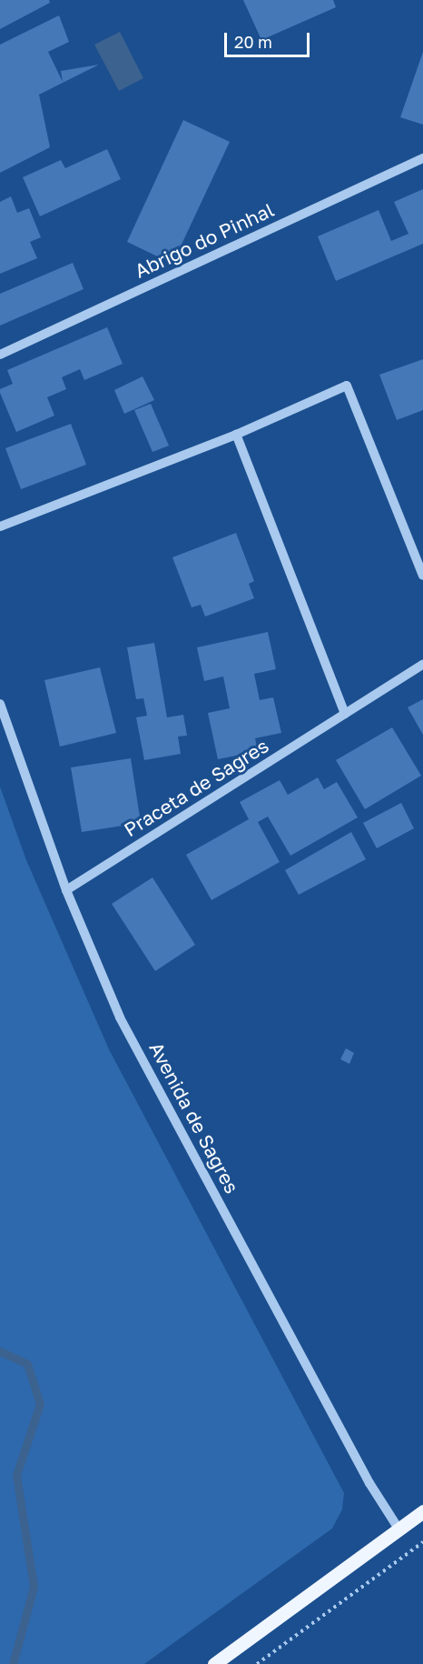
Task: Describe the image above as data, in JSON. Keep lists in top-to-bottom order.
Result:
{
  "streets": {
    "street": ["Abrigo do Pinhal", "Praceta de Sagres", "Avenida de Sagres"]
  },
  "crossings": [
    ["Praceta de Sagres", "Avenida de Sagres"]
  ],
  "scale_bar": "20 m"
}
